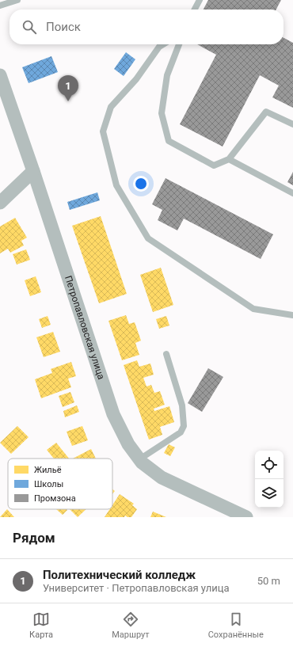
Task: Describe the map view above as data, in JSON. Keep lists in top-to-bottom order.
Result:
{
  "streets": {
    "street": ["Петропавловская улица"]
  },
  "legend": ["Жильё", "Школы", "Промзона"],
  "page": {
    "search": "Поиск",
    "pins": "1",
    "heading": "Рядом",
    "list": [
      {
        "mark": "1",
        "name": "Политехнический колледж",
        "note": "Университет · Петропавловская улица",
        "value": "50 m"
      }
    ],
    "nav": ["Карта", "Маршрут", "Сохранённые"]
  }
}
